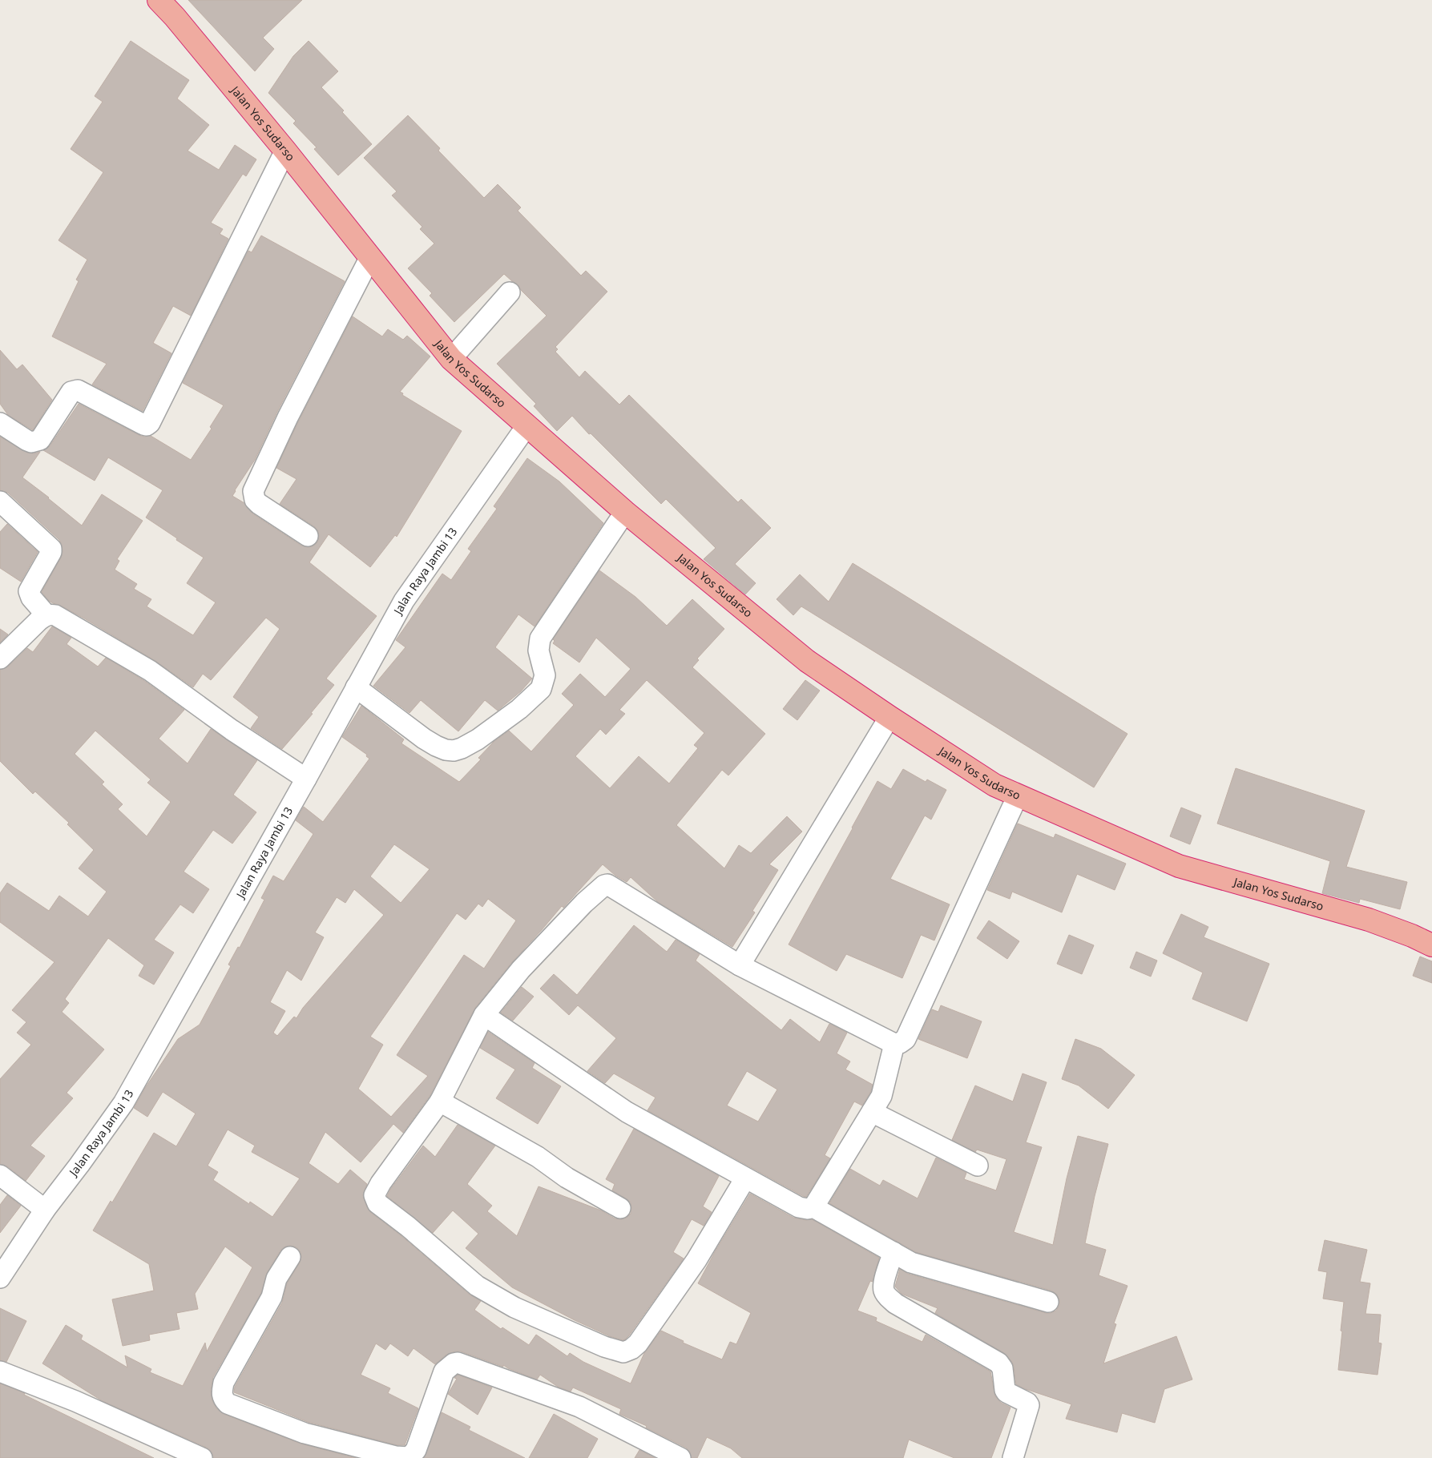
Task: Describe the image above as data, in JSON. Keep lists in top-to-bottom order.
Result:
{
  "streets": {
    "highway": ["Jalan Yos Sudarso"],
    "street": ["Jalan Raya Jambi 13"]
  },
  "crossings": [
    ["Jalan Yos Sudarso", "Jalan Raya Jambi 13"]
  ]
}
